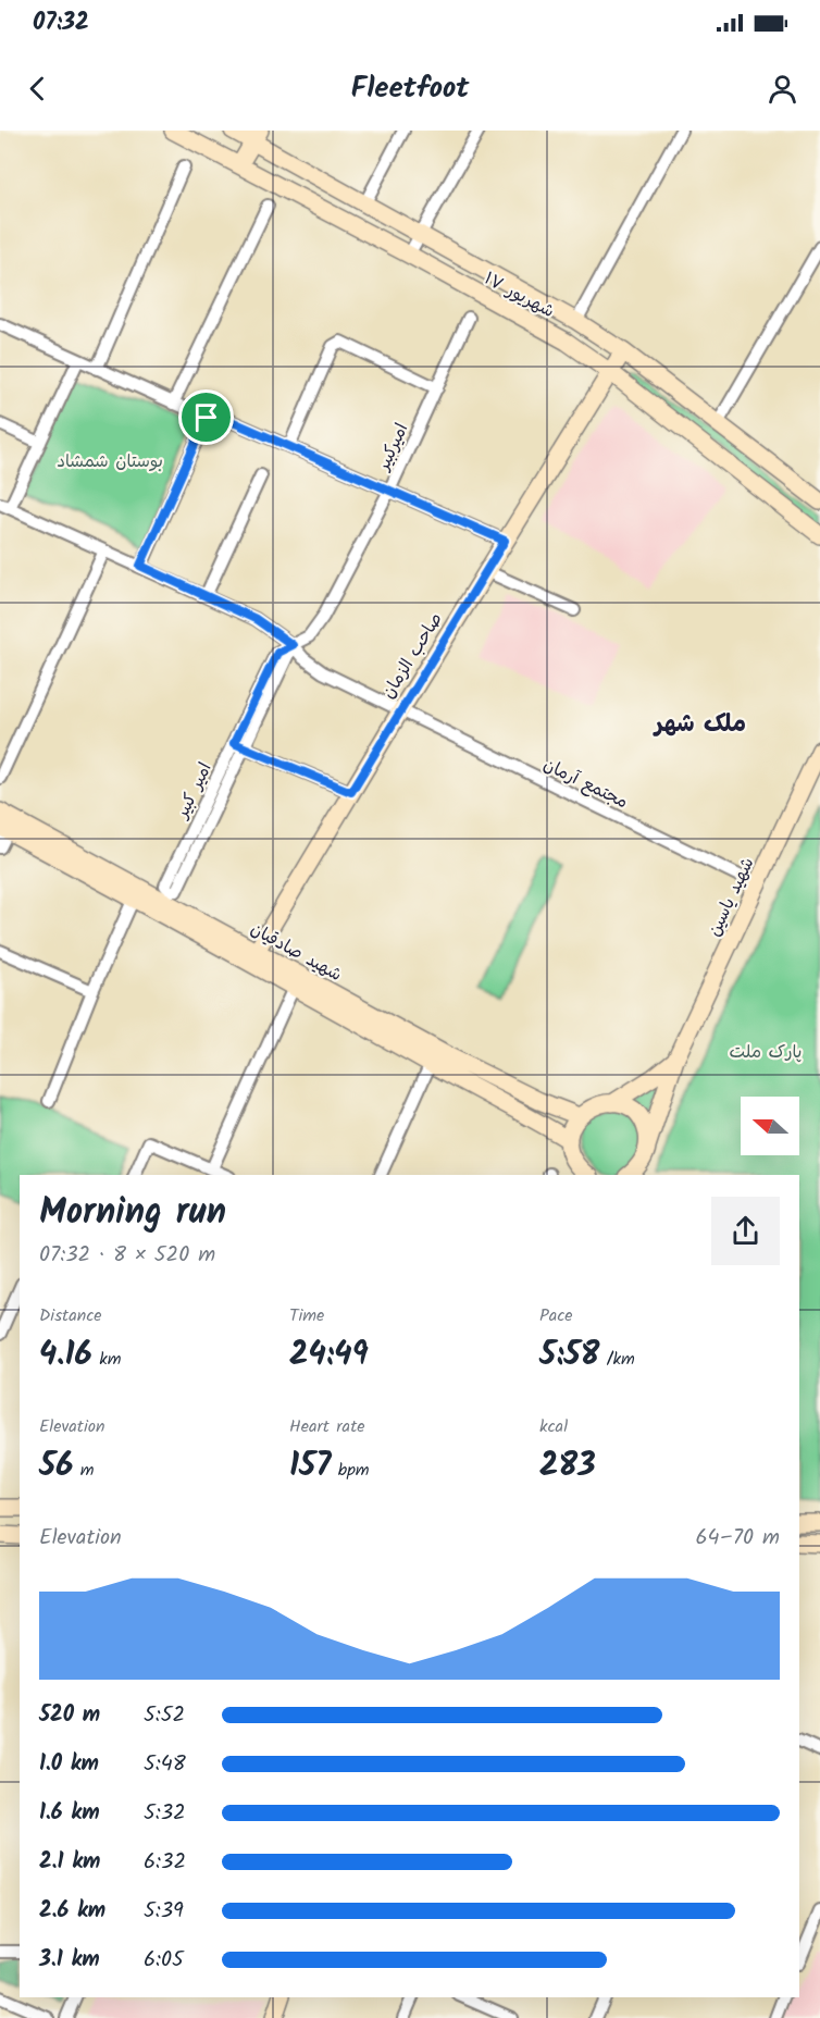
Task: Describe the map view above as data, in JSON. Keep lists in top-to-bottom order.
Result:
{
  "streets": {
    "street": [
      "۱۷ شهریور",
      "امیرکبیر",
      "صاحب الزمان",
      "مجتمع آرمان",
      "امیر کبیر",
      "شهید یاسین",
      "شهید صادقیان"
    ]
  },
  "crossings": [
    ["۱۷ شهریور", "صاحب الزمان"],
    ["امیرکبیر", "مجتمع آرمان"],
    ["امیرکبیر", "امیر کبیر"],
    ["صاحب الزمان", "مجتمع آرمان"],
    ["صاحب الزمان", "شهید صادقیان"],
    ["مجتمع آرمان", "امیر کبیر"],
    ["مجتمع آرمان", "شهید یاسین"],
    ["شهید یاسین", "شهید صادقیان"]
  ],
  "districts": ["ملک شهر"],
  "parks": ["بوستان شمشاد", "پارک ملت"],
  "north": "left",
  "page": {
    "status": "07:32",
    "header": "Fleetfoot",
    "heading": ["Morning run", "07:32 · 8 × 520 m"],
    "stats": [
      ["Distance", "4.16 km"],
      ["Time", "24:49"],
      ["Pace", "5:58 /km"],
      ["Elevation", "56 m"],
      ["Heart rate", "157 bpm"],
      ["kcal", "283"]
    ],
    "chart": ["Elevation", "64–70 m"],
    "list": [
      {
        "name": "520 m",
        "note": "5:52"
      },
      {
        "name": "1.0 km",
        "note": "5:48"
      },
      {
        "name": "1.6 km",
        "note": "5:32"
      },
      {
        "name": "2.1 km",
        "note": "6:32"
      },
      {
        "name": "2.6 km",
        "note": "5:39"
      },
      {
        "name": "3.1 km",
        "note": "6:05"
      }
    ]
  }
}
